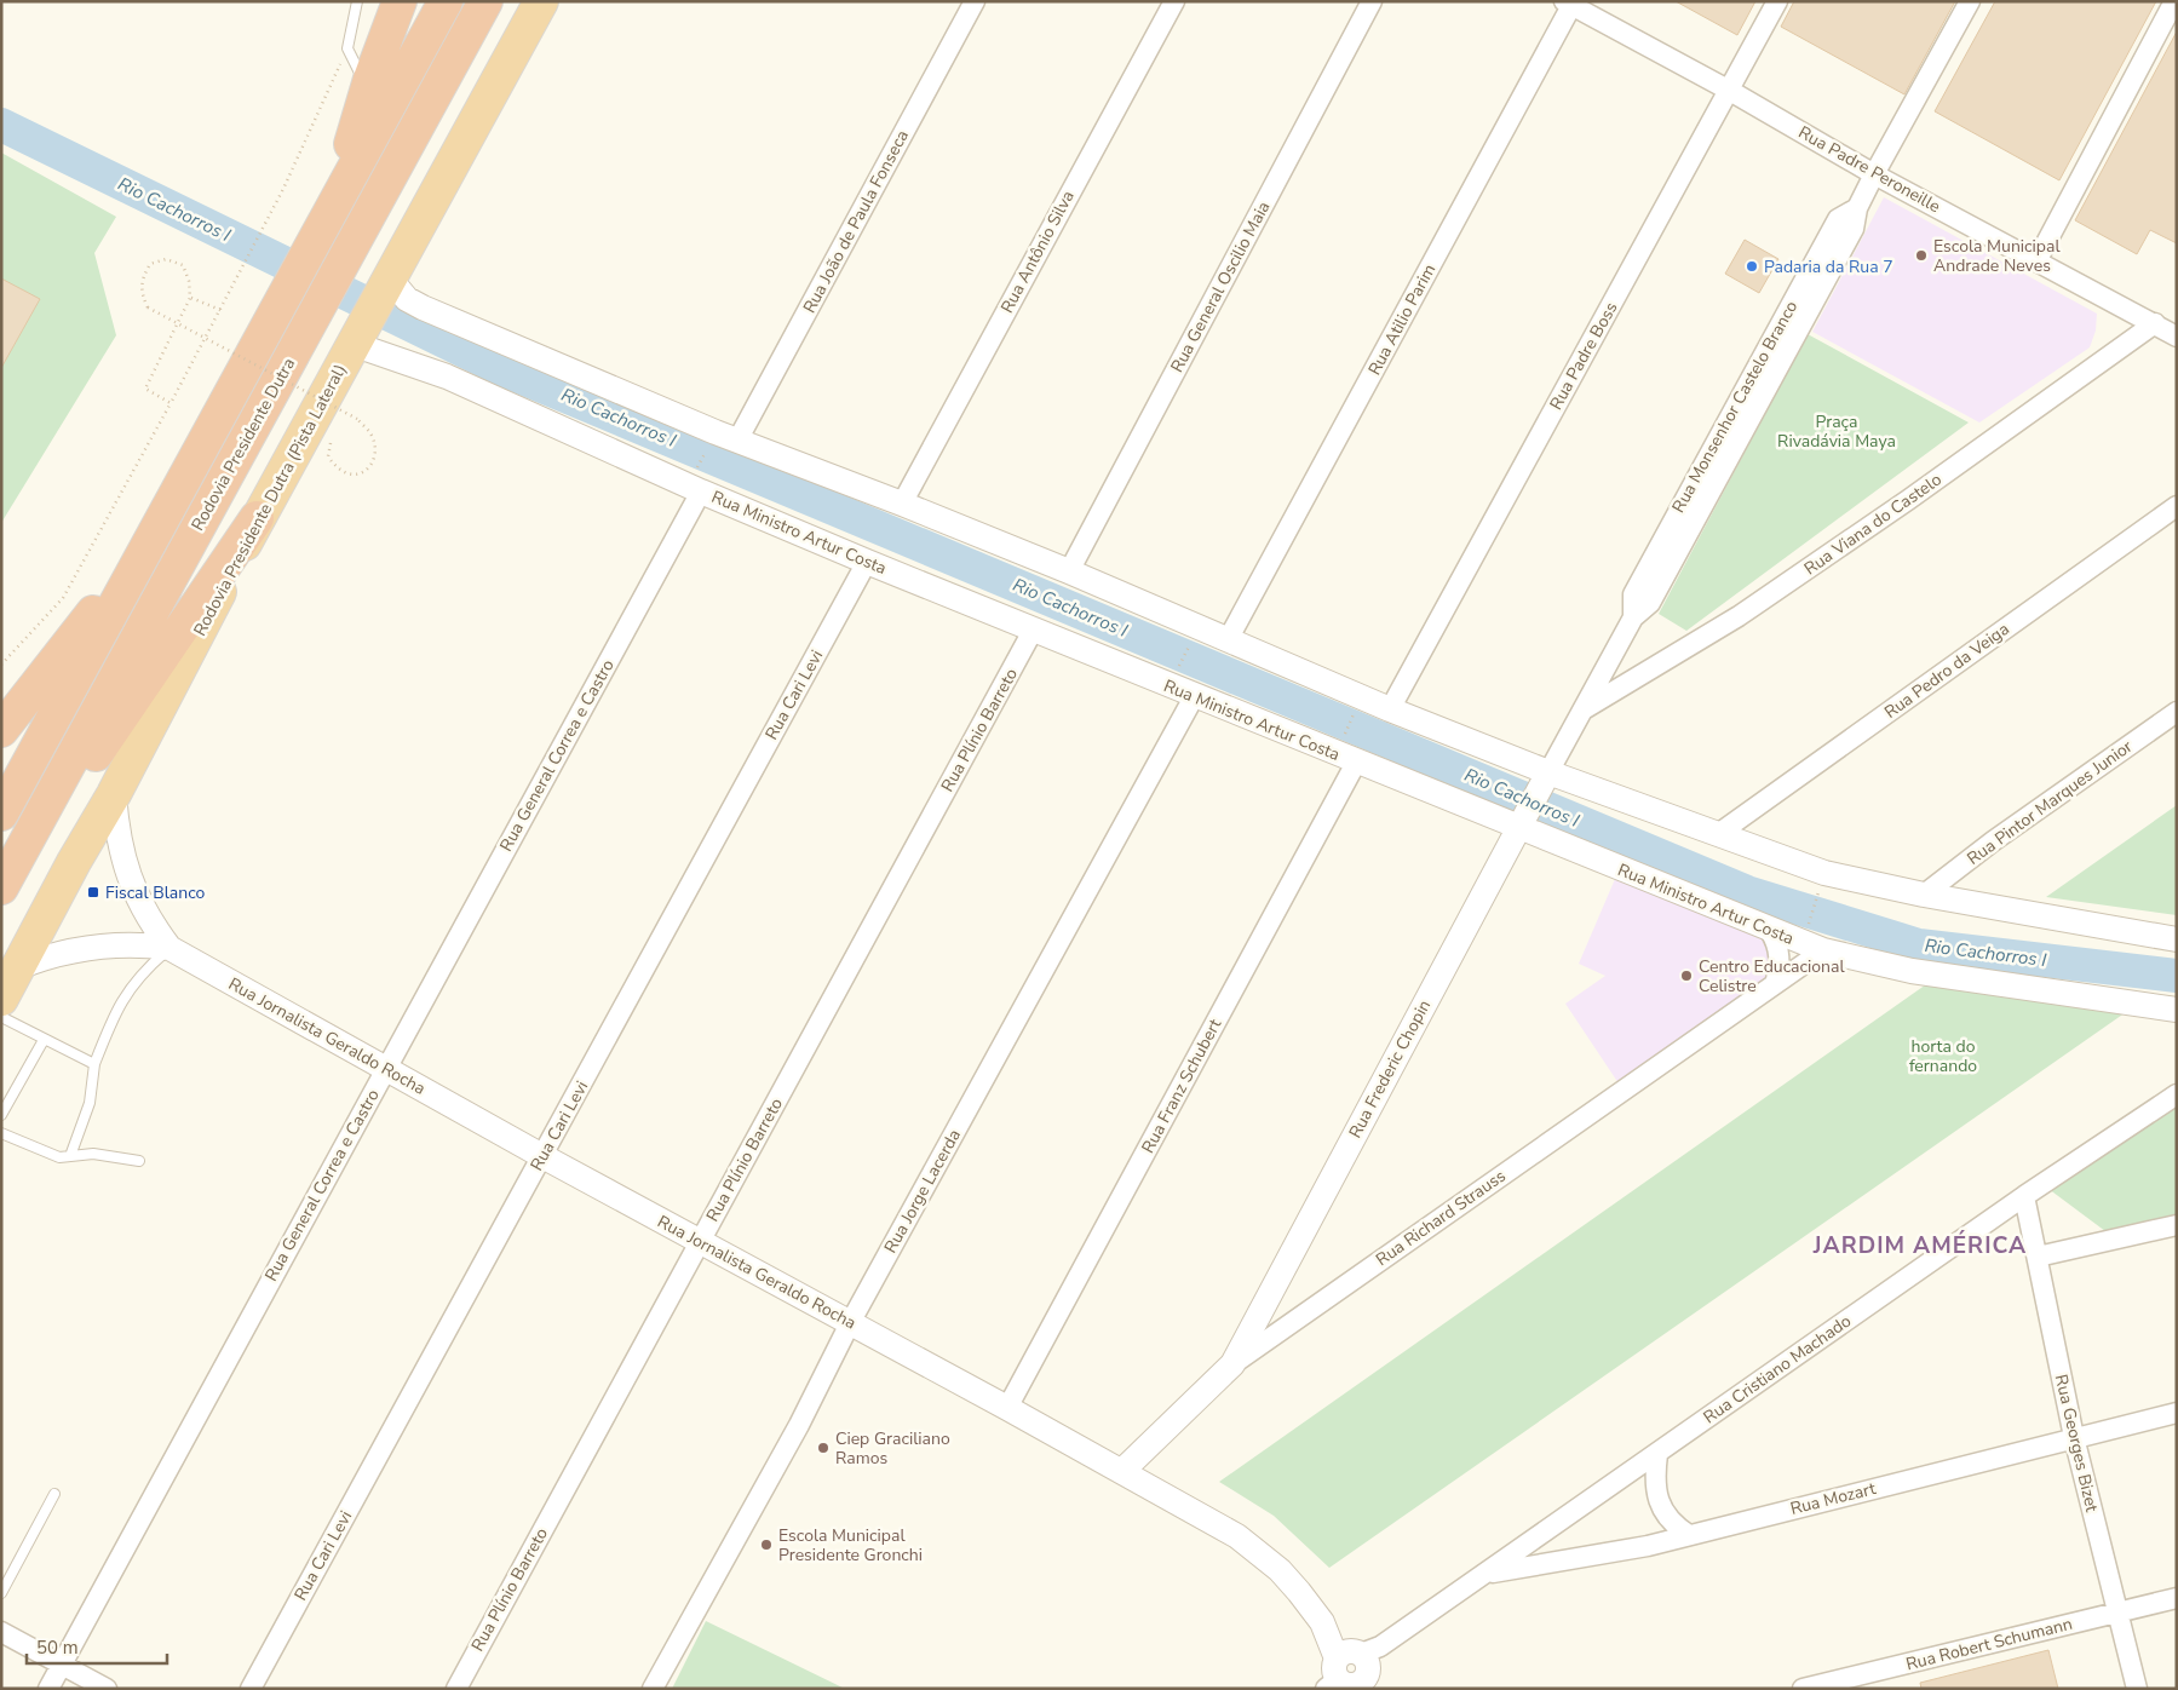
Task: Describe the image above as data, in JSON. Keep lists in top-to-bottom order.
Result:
{
  "streets": {
    "highway": ["Rodovia Presidente Dutra", "Rodovia Presidente Dutra (Pista Lateral)"],
    "street": [
      "Rua Padre Peroneille",
      "Rua João de Paula Fonseca",
      "Rua Antônio Silva",
      "Rua General Oscilio Maia",
      "Rua Atilio Parim",
      "Rua Padre Boss",
      "Rua Monsenhor Castelo Branco",
      "Rua Viana do Castelo",
      "Rua Ministro Artur Costa",
      "Rua Pedro da Veiga",
      "Rua Cari Levi",
      "Rua Plínio Barreto",
      "Rua General Correa e Castro",
      "Rua Pintor Marques Junior",
      "Rua Jornalista Geraldo Rocha",
      "Rua Frederic Chopin",
      "Rua Franz Schubert",
      "Rua Jorge Lacerda",
      "Rua Richard Strauss",
      "Rua Cristiano Machado",
      "Rua Georges Bizet",
      "Rua Mozart",
      "Rua Robert Schumann"
    ]
  },
  "crossings": [
    ["Rua Padre Peroneille", "Rua Atilio Parim"],
    ["Rua Padre Peroneille", "Rua Padre Boss"],
    ["Rua Padre Peroneille", "Rua Monsenhor Castelo Branco"],
    ["Rua Padre Peroneille", "Rua Viana do Castelo"],
    ["Rua Monsenhor Castelo Branco", "Rua Viana do Castelo"],
    ["Rua Monsenhor Castelo Branco", "Rua Frederic Chopin"],
    ["Rodovia Presidente Dutra (Pista Lateral)", "Rua Ministro Artur Costa"],
    ["Rodovia Presidente Dutra (Pista Lateral)", "Rua Jornalista Geraldo Rocha"],
    ["Rua Ministro Artur Costa", "Rua Cari Levi"],
    ["Rua Ministro Artur Costa", "Rua Plínio Barreto"],
    ["Rua Ministro Artur Costa", "Rua General Correa e Castro"],
    ["Rua Ministro Artur Costa", "Rua Frederic Chopin"],
    ["Rua Ministro Artur Costa", "Rua Franz Schubert"],
    ["Rua Ministro Artur Costa", "Rua Jorge Lacerda"],
    ["Rua Ministro Artur Costa", "Rua Richard Strauss"],
    ["Rua Cari Levi", "Rua Jornalista Geraldo Rocha"],
    ["Rua Plínio Barreto", "Rua Jornalista Geraldo Rocha"],
    ["Rua General Correa e Castro", "Rua Jornalista Geraldo Rocha"],
    ["Rua Jornalista Geraldo Rocha", "Rua Franz Schubert"],
    ["Rua Jornalista Geraldo Rocha", "Rua Jorge Lacerda"],
    ["Rua Jornalista Geraldo Rocha", "Rua Richard Strauss"],
    ["Rua Jornalista Geraldo Rocha", "Rua Cristiano Machado"],
    ["Rua Frederic Chopin", "Rua Richard Strauss"],
    ["Rua Cristiano Machado", "Rua Georges Bizet"],
    ["Rua Cristiano Machado", "Rua Mozart"],
    ["Rua Georges Bizet", "Rua Mozart"],
    ["Rua Georges Bizet", "Rua Robert Schumann"]
  ],
  "districts": ["JARDIM AMÉRICA"],
  "water": ["Rio Cachorros I"],
  "parks": ["Praça Rivadávia Maya", "horta do fernando"],
  "places": {
    "other": [
      "Escola Municipal Andrade Neves",
      "Padaria da Rua 7",
      "Centro Educacional Celistre",
      "Ciep Graciliano Ramos",
      "Escola Municipal Presidente Gronchi"
    ],
    "transit": ["Fiscal Blanco"]
  },
  "scale_bar": "50 m"
}
